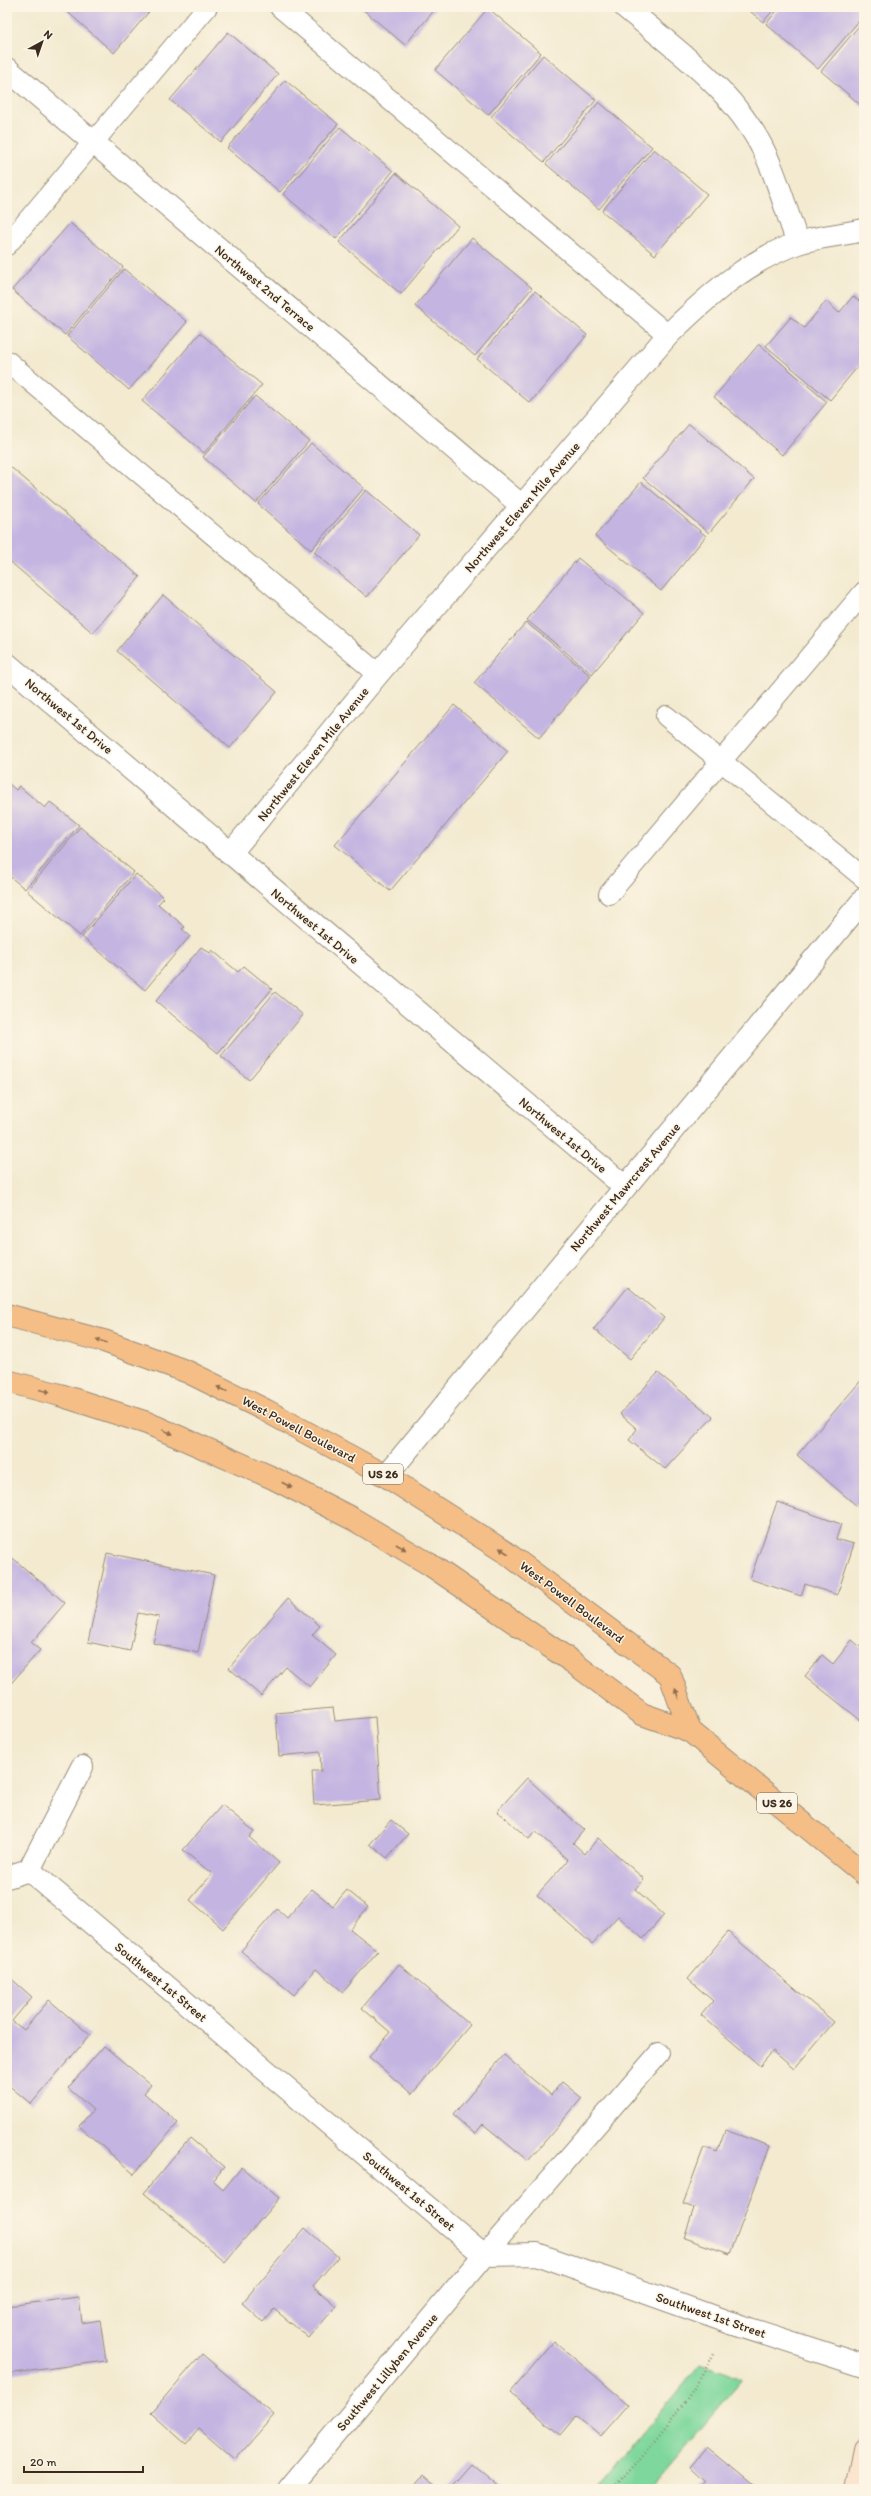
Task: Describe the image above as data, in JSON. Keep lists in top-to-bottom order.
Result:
{
  "streets": {
    "main road": ["West Powell Boulevard", "US 26"],
    "street": [
      "Northwest 2nd Terrace",
      "Northwest Eleven Mile Avenue",
      "Northwest 1st Drive",
      "Northwest Mawrcrest Avenue",
      "Southwest 1st Street",
      "Southwest Lillyben Avenue"
    ]
  },
  "crossings": [
    ["Northwest 2nd Terrace", "Northwest Eleven Mile Avenue"],
    ["Northwest Eleven Mile Avenue", "Northwest 1st Drive"],
    ["Northwest 1st Drive", "Northwest Mawrcrest Avenue"],
    ["Northwest Mawrcrest Avenue", "West Powell Boulevard"],
    ["West Powell Boulevard", "US 26"],
    ["Southwest 1st Street", "Southwest Lillyben Avenue"]
  ],
  "scale_bar": "20 m",
  "north": "top right"
}
